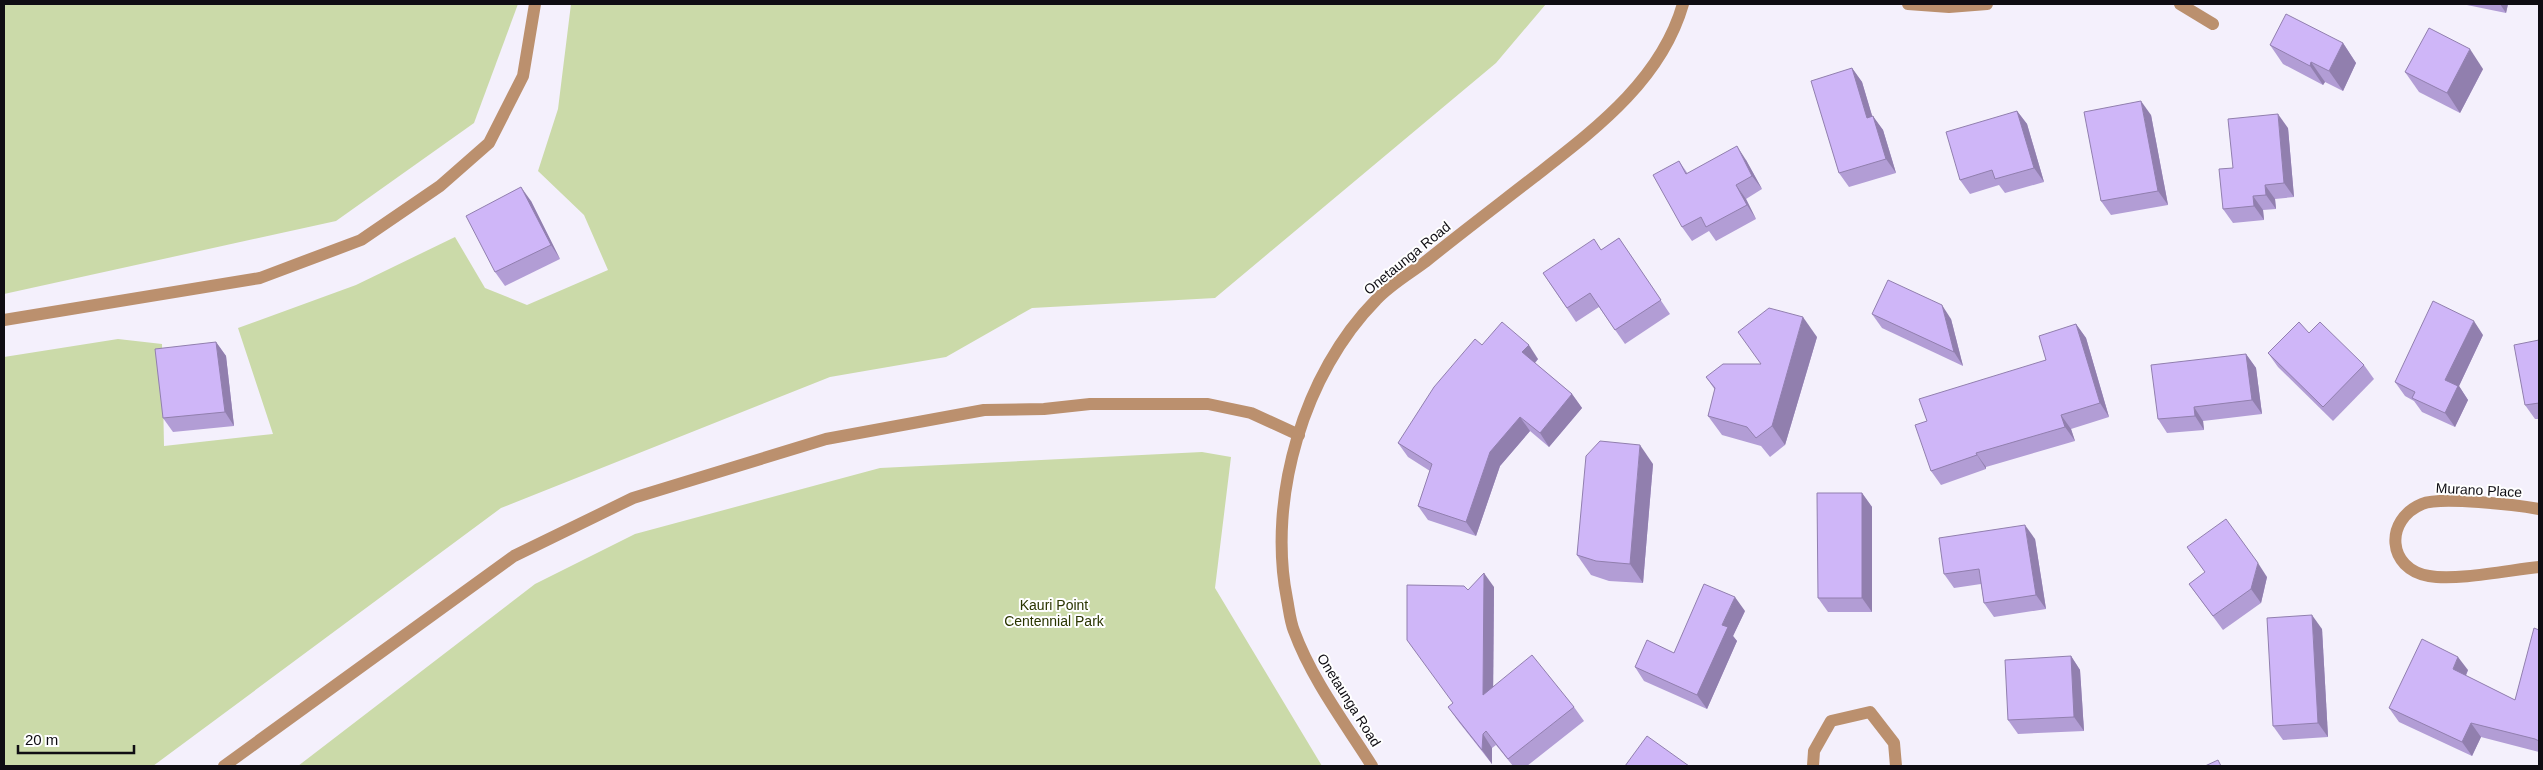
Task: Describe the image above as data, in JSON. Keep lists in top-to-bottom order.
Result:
{
  "streets": {
    "street": ["Onetaunga Road", "Murano Place"]
  },
  "parks": ["Kauri Point Centennial Park"],
  "scale_bar": "20 m"
}
